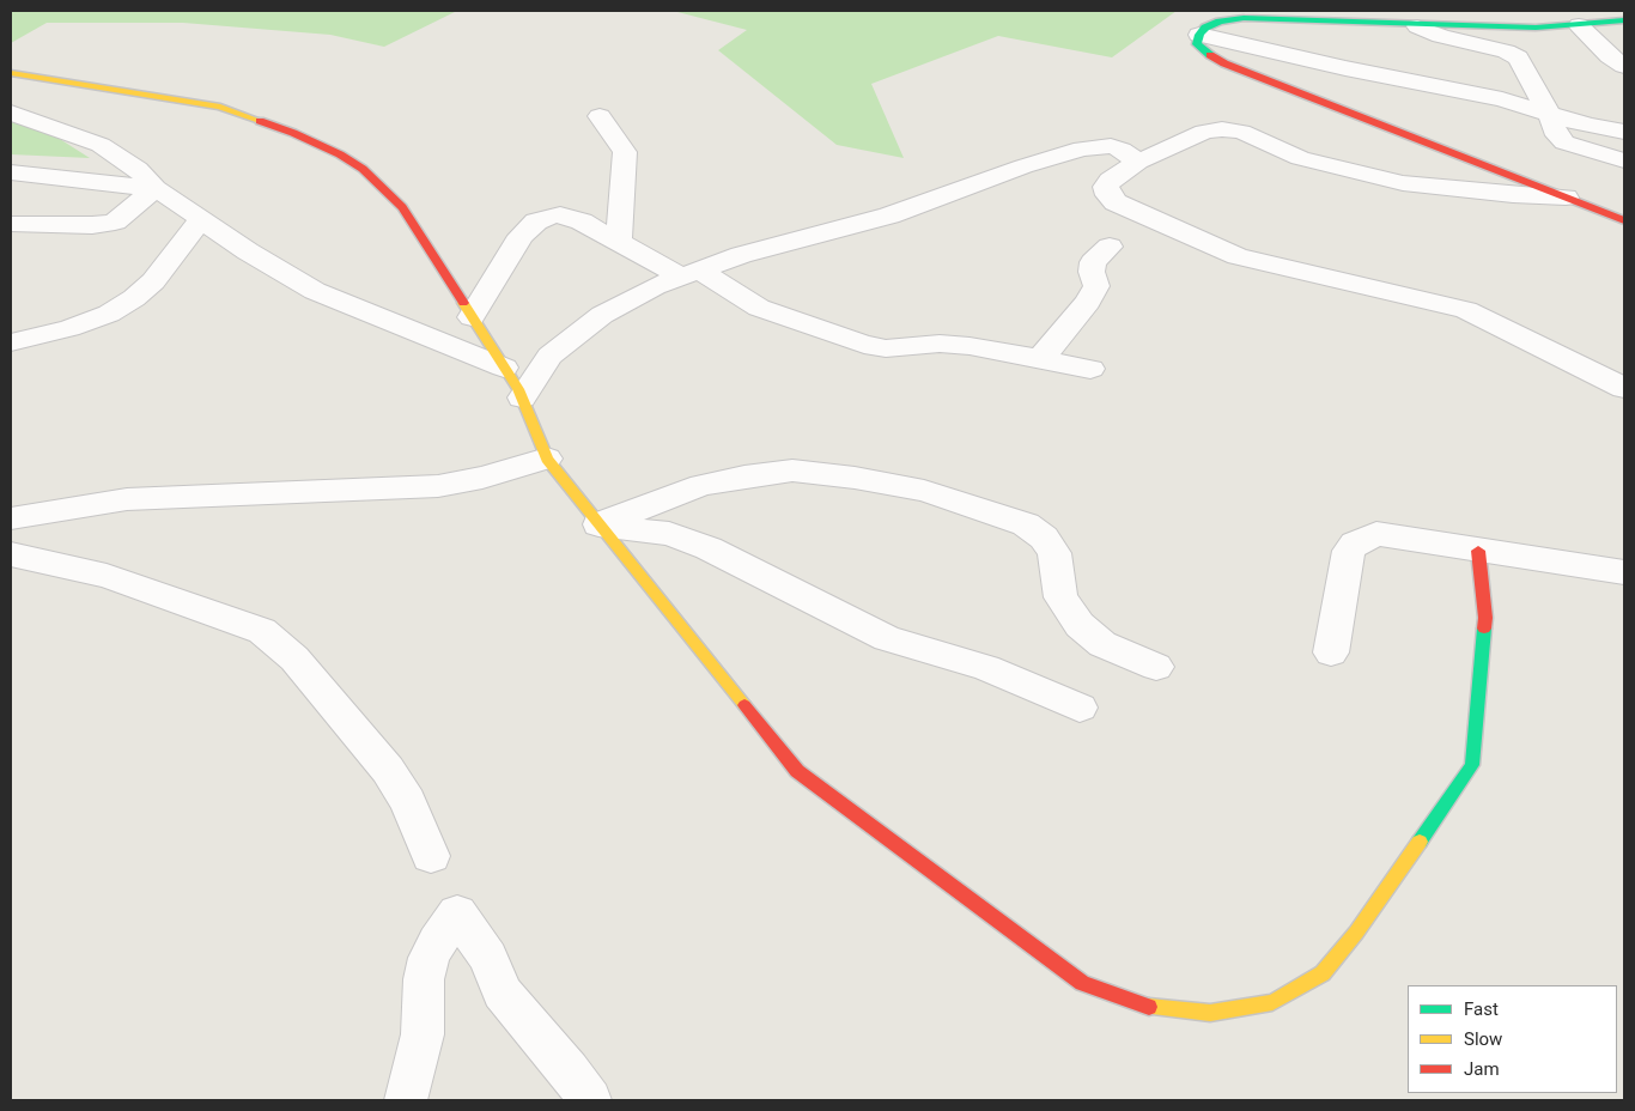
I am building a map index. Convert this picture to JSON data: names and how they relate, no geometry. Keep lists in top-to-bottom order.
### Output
{
  "legend": ["Fast", "Slow", "Jam"]
}
